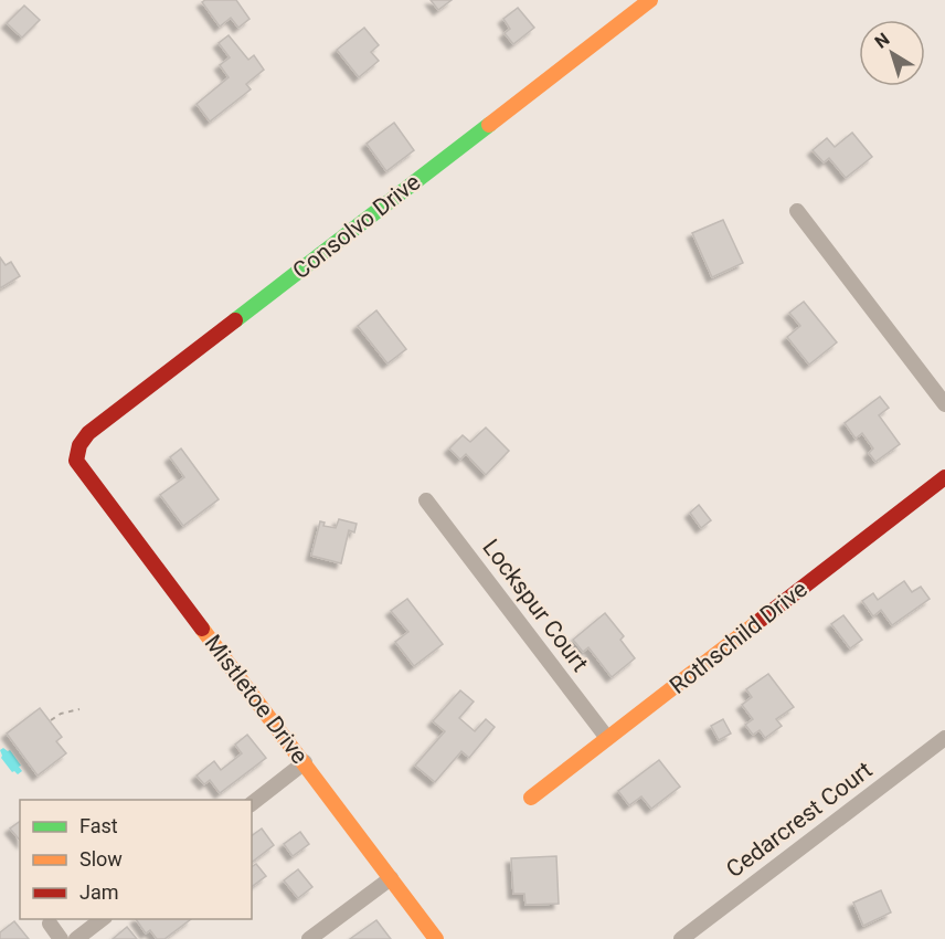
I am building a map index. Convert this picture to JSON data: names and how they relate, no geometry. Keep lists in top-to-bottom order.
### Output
{
  "streets": {
    "street": [
      "Consolvo Drive",
      "Lockspur Court",
      "Rothschild Drive",
      "Mistletoe Drive",
      "Cedarcrest Court"
    ]
  },
  "crossings": [
    ["Consolvo Drive", "Mistletoe Drive"],
    ["Lockspur Court", "Rothschild Drive"]
  ],
  "legend": ["Fast", "Slow", "Jam"],
  "north": "top left"
}
